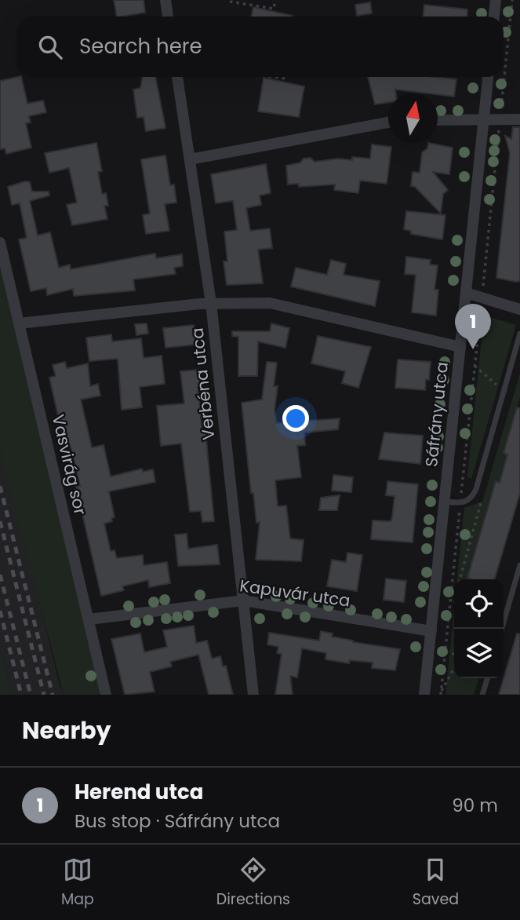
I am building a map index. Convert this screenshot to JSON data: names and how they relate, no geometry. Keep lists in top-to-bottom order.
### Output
{
  "streets": {
    "street": [
      "Verbéna utca",
      "Sáfrány utca",
      "Vasvirág sor",
      "Kapuvár utca"
    ]
  },
  "crossings": [
    ["Verbéna utca", "Kapuvár utca"],
    ["Sáfrány utca", "Kapuvár utca"],
    ["Vasvirág sor", "Kapuvár utca"]
  ],
  "north": "top",
  "page": {
    "search": "Search here",
    "pins": "1",
    "heading": "Nearby",
    "list": [
      {
        "mark": "1",
        "name": "Herend utca",
        "note": "Bus stop · Sáfrány utca",
        "value": "90 m"
      }
    ],
    "nav": ["Map", "Directions", "Saved"]
  }
}
